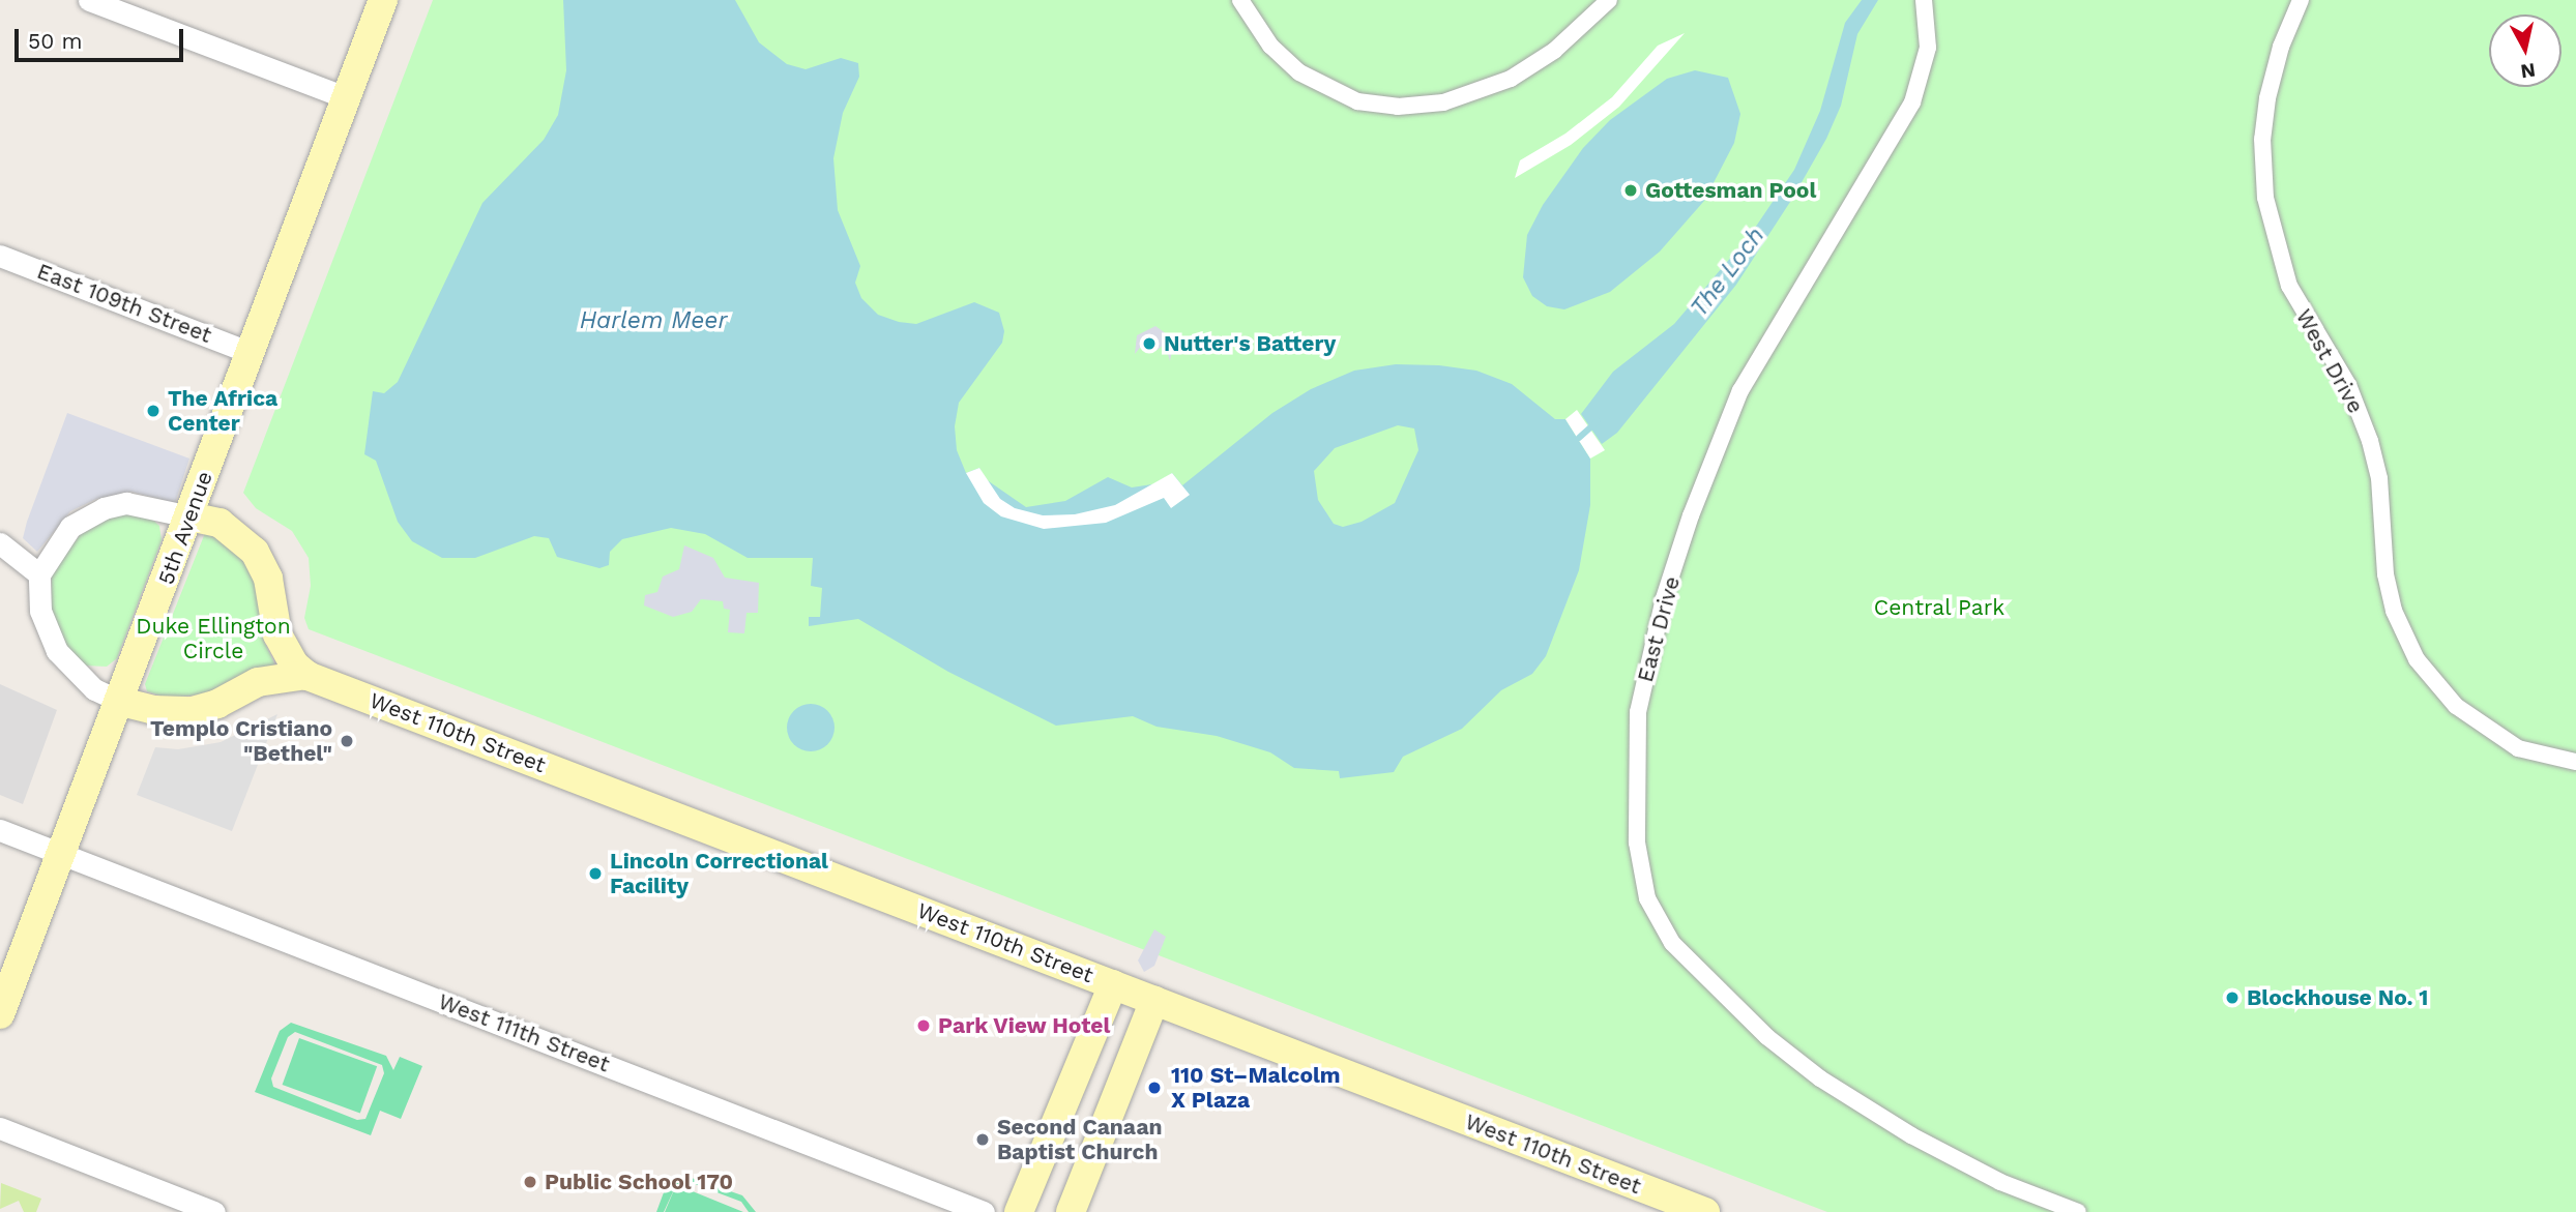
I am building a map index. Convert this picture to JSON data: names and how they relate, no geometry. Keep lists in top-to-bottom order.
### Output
{
  "streets": {
    "main road": ["5th Avenue", "West 110th Street"],
    "street": [
      "East 109th Street",
      "West Drive",
      "East Drive",
      "West 111th Street"
    ]
  },
  "crossings": [
    ["East 109th Street", "5th Avenue"],
    ["5th Avenue", "West 111th Street"]
  ],
  "water": ["The Loch", "Harlem Meer"],
  "parks": ["Central Park", "Duke Ellington Circle"],
  "places": [
    "Gottesman Pool",
    "Nutter's Battery",
    "The Africa Center",
    "Templo Cristiano \"Bethel\"",
    "Lincoln Correctional Facility",
    "Blockhouse No. 1",
    "Park View Hotel",
    "110 St–Malcolm X Plaza",
    "Second Canaan Baptist Church",
    "Public School 170"
  ],
  "scale_bar": "50 m",
  "north": "bottom"
}
